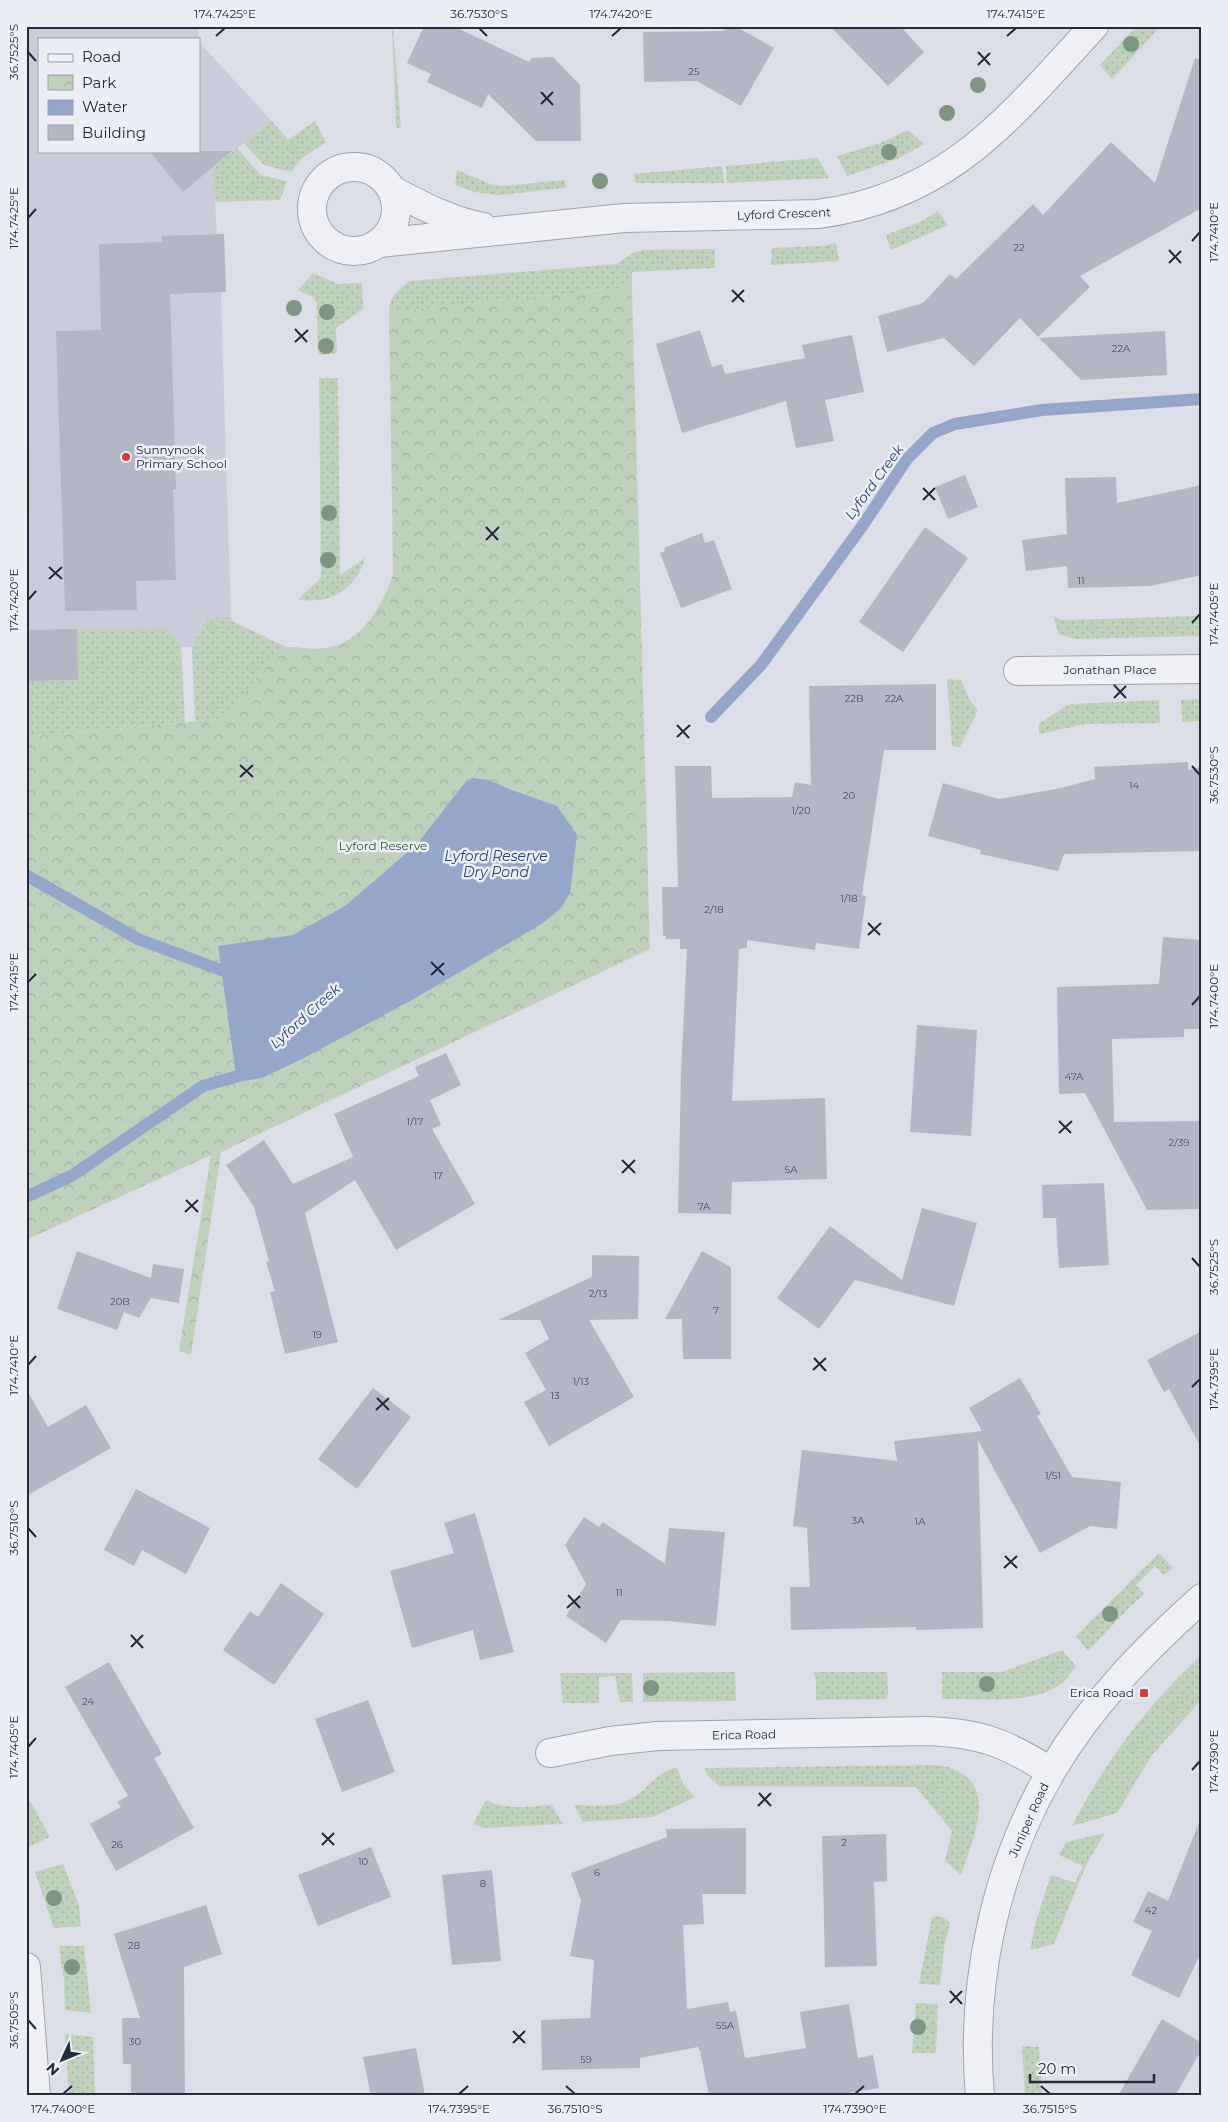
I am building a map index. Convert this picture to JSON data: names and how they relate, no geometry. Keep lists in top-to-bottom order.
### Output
{
  "streets": {
    "street": [
      "Lyford Crescent",
      "Jonathan Place",
      "Erica Road",
      "Juniper Road"
    ]
  },
  "crossings": [
    ["Erica Road", "Juniper Road"]
  ],
  "water": ["Lyford Creek", "Lyford Reserve Dry Pond"],
  "parks": ["Lyford Reserve"],
  "places": {
    "other": ["Sunnynook Primary School"],
    "transit": ["Erica Road"]
  },
  "house_numbers": [
    "25",
    "22",
    "22A",
    "11",
    "22B",
    "22A",
    "14",
    "20",
    "1/20",
    "1/18",
    "2/18",
    "47A",
    "1/17",
    "2/39",
    "5A",
    "17",
    "7A",
    "2/13",
    "20B",
    "7",
    "19",
    "1/13",
    "13",
    "1/51",
    "3A",
    "1A",
    "11",
    "24",
    "2",
    "26",
    "10",
    "6",
    "8",
    "42",
    "28",
    "55A",
    "30",
    "59"
  ],
  "legend": [
    "Road",
    "Park",
    "Water",
    "Building"
  ],
  "scale_bar": "20 m",
  "north": "bottom left",
  "coordinates": [
    "174.7425°E",
    "36.7530°S",
    "174.7420°E",
    "174.7415°E",
    "36.7525°S",
    "174.7410°E",
    "174.7405°E",
    "174.7400°E",
    "174.7395°E",
    "36.7510°S",
    "174.7390°E",
    "36.7505°S",
    "36.7515°S"
  ]
}
